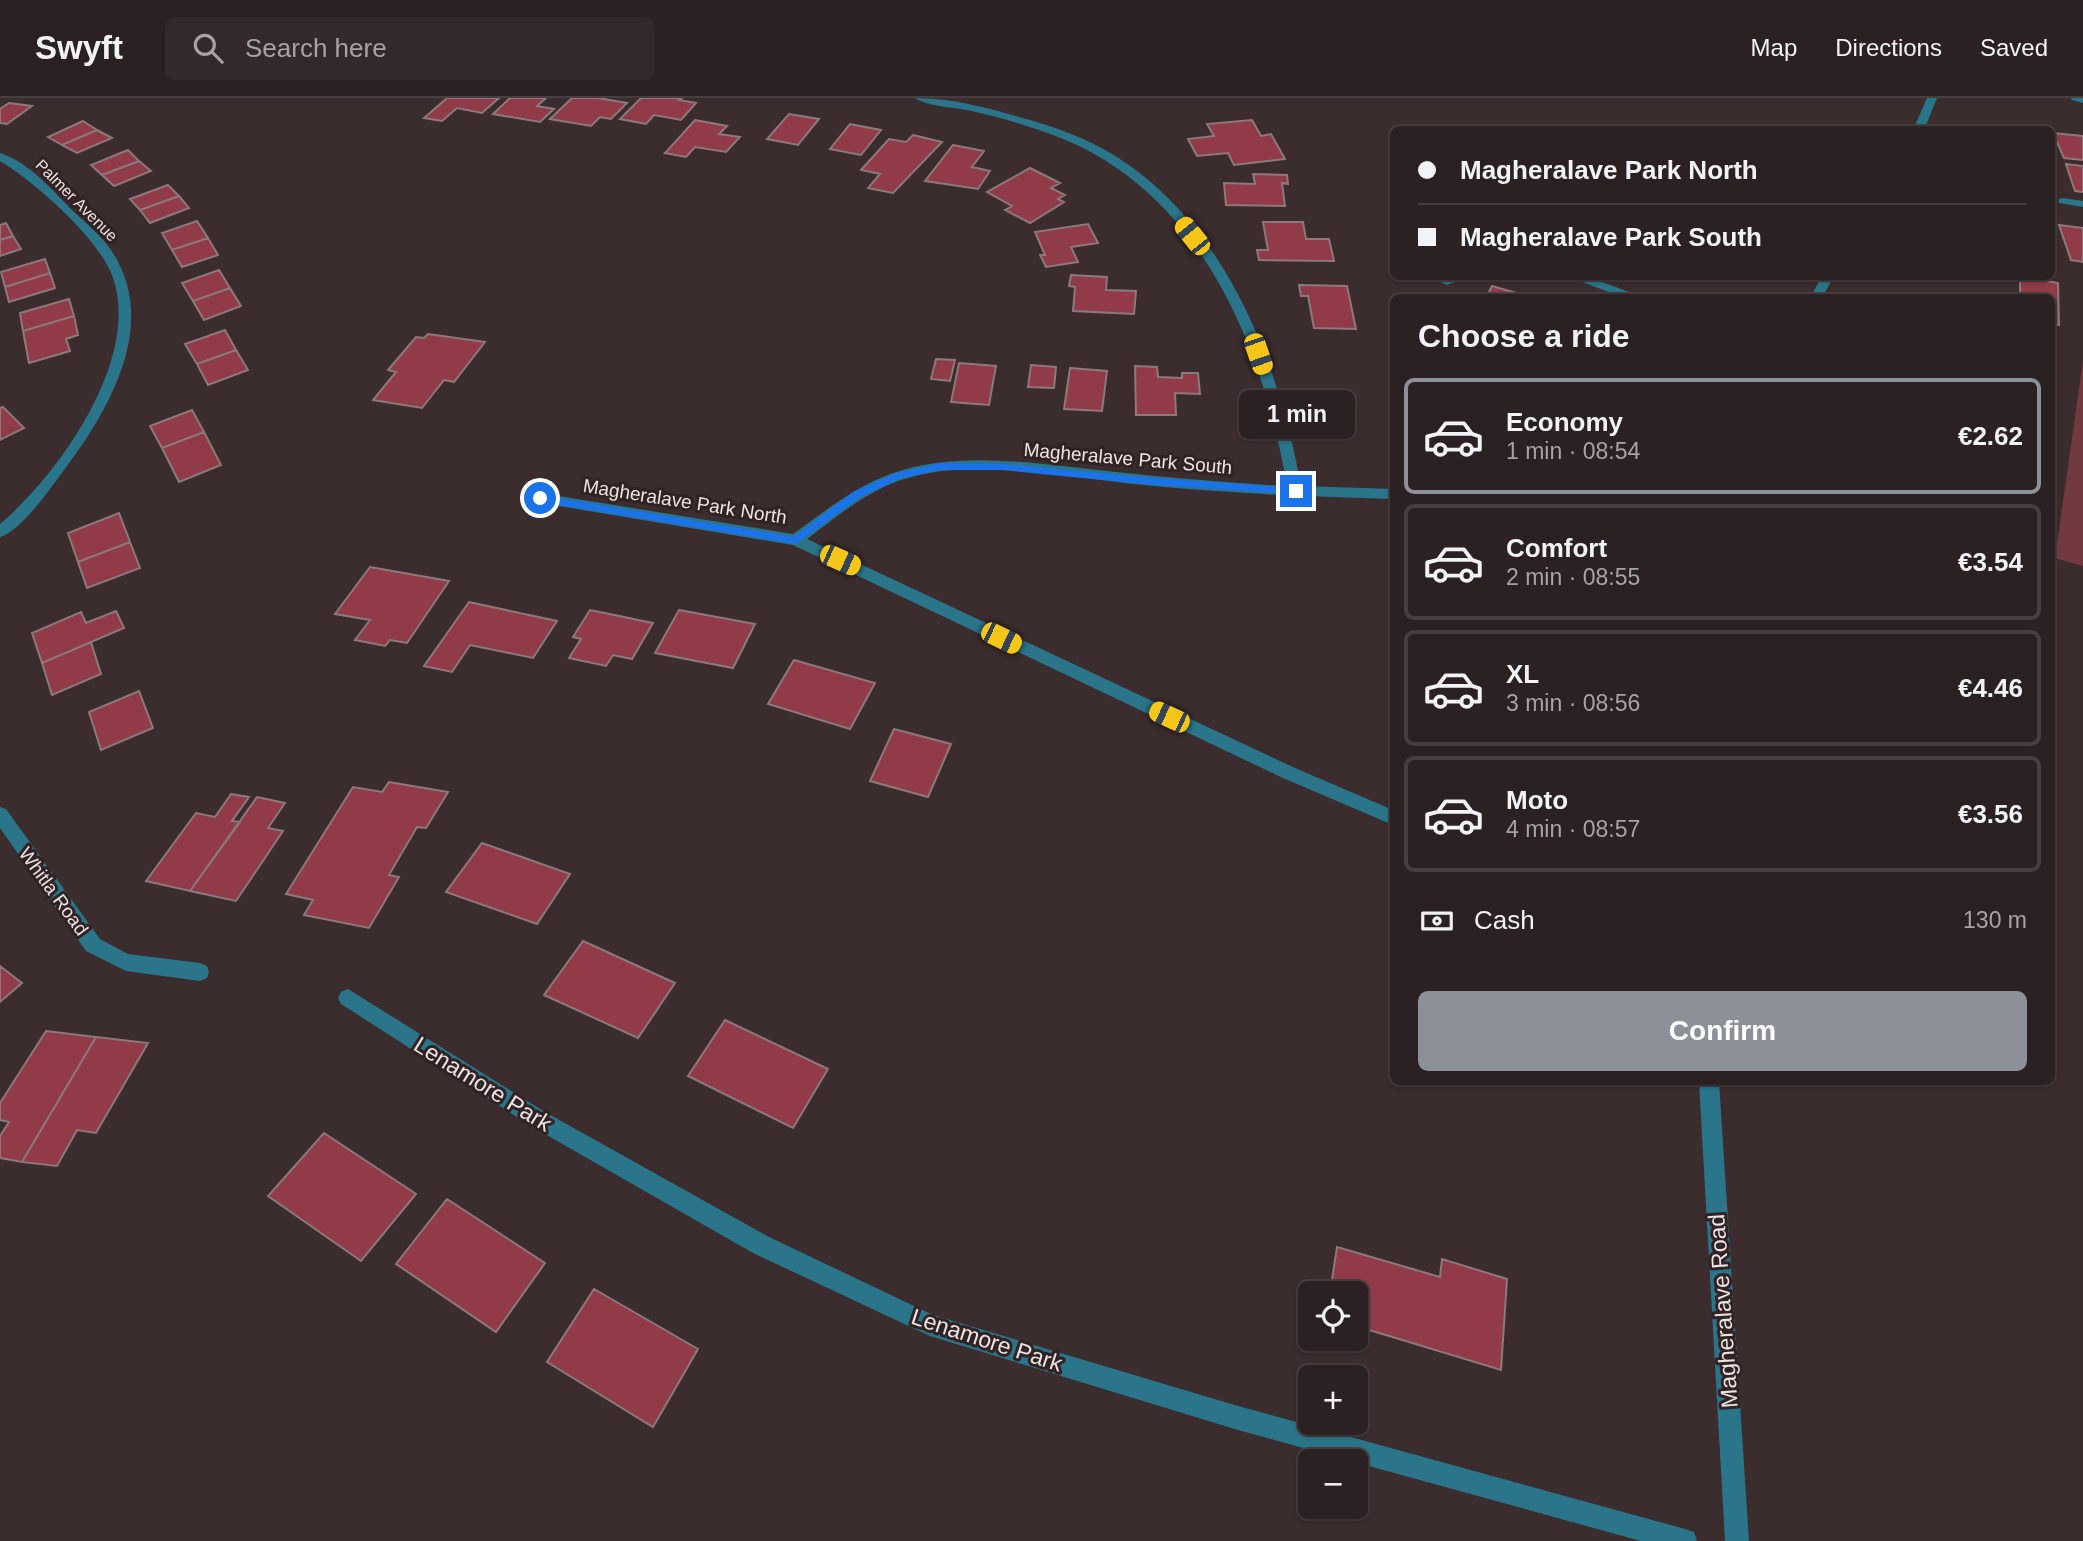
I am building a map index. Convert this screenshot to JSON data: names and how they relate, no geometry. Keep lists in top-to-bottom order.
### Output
{
  "streets": {
    "street": [
      "Palmer Avenue",
      "Magheralave Park South",
      "Magheralave Park North",
      "Whitla Road",
      "Lenamore Park",
      "Magheralave Road"
    ]
  },
  "crossings": [
    ["Magheralave Park South", "Magheralave Park North"]
  ],
  "page": {
    "header": "Swyft",
    "search": "Search here",
    "nav": ["Map", "Directions", "Saved"],
    "banner": ["Magheralave Park North", "Magheralave Park South"],
    "heading": "Choose a ride",
    "list": [
      {
        "name": "Economy",
        "note": "1 min · 08:54",
        "value": "€2.62"
      },
      {
        "name": "Comfort",
        "note": "2 min · 08:55",
        "value": "€3.54"
      },
      {
        "name": "XL",
        "note": "3 min · 08:56",
        "value": "€4.46"
      },
      {
        "name": "Moto",
        "note": "4 min · 08:57",
        "value": "€3.56"
      }
    ],
    "bubble": "1 min",
    "pay": ["Cash", "130 m"],
    "buttons": "Confirm",
    "map_buttons": ["+", "−"]
  }
}
